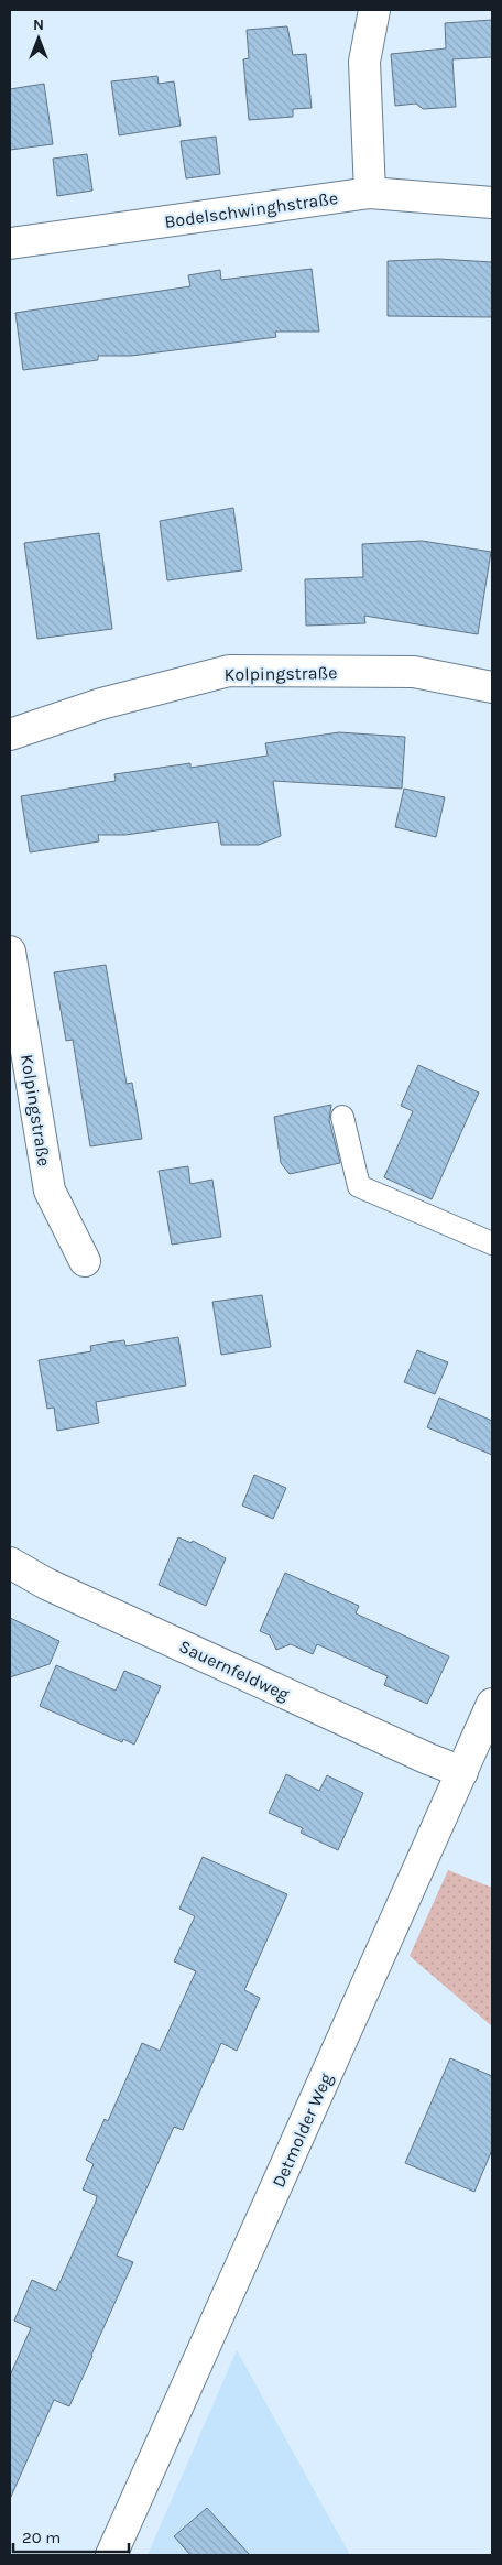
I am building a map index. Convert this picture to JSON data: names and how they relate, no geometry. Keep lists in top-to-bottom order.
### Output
{
  "streets": {
    "street": [
      "Bodelschwinghstraße",
      "Kolpingstraße",
      "Sauernfeldweg",
      "Detmolder Weg"
    ]
  },
  "crossings": [
    ["Sauernfeldweg", "Detmolder Weg"]
  ],
  "scale_bar": "20 m",
  "north": "top"
}
